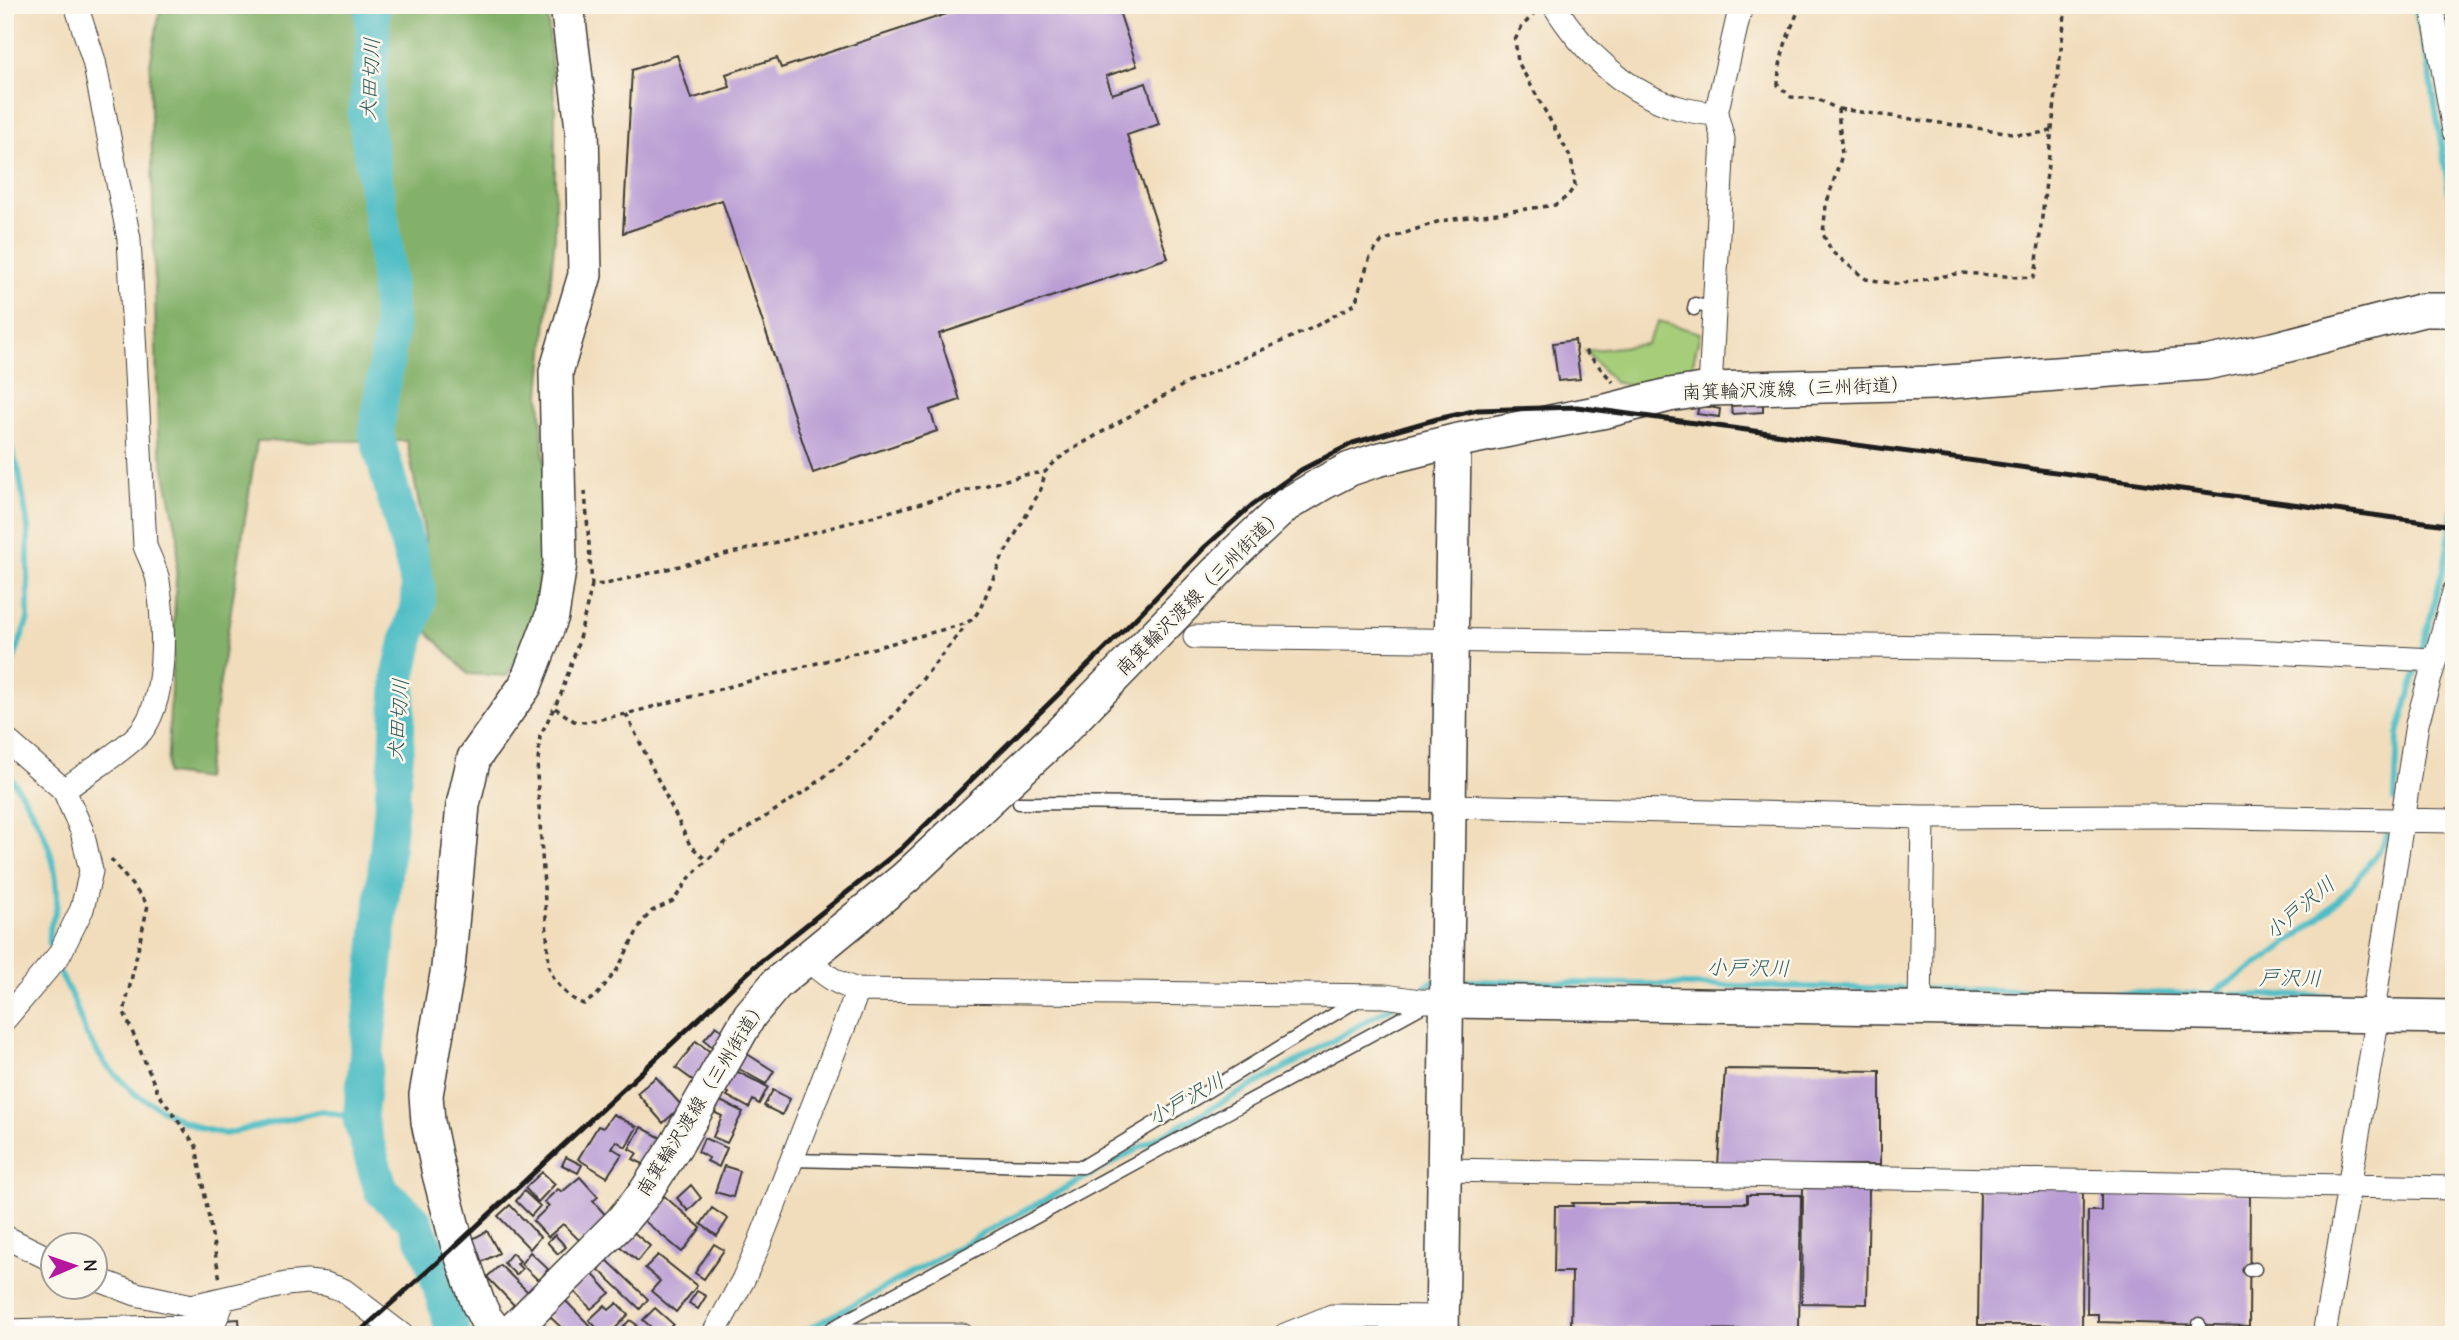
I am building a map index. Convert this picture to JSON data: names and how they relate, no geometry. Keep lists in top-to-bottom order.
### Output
{
  "streets": {
    "street": ["南箕輪沢渡線（三州街道）"]
  },
  "water": ["犬田切川", "小戸沢川", "戸沢川"],
  "north": "right"
}
